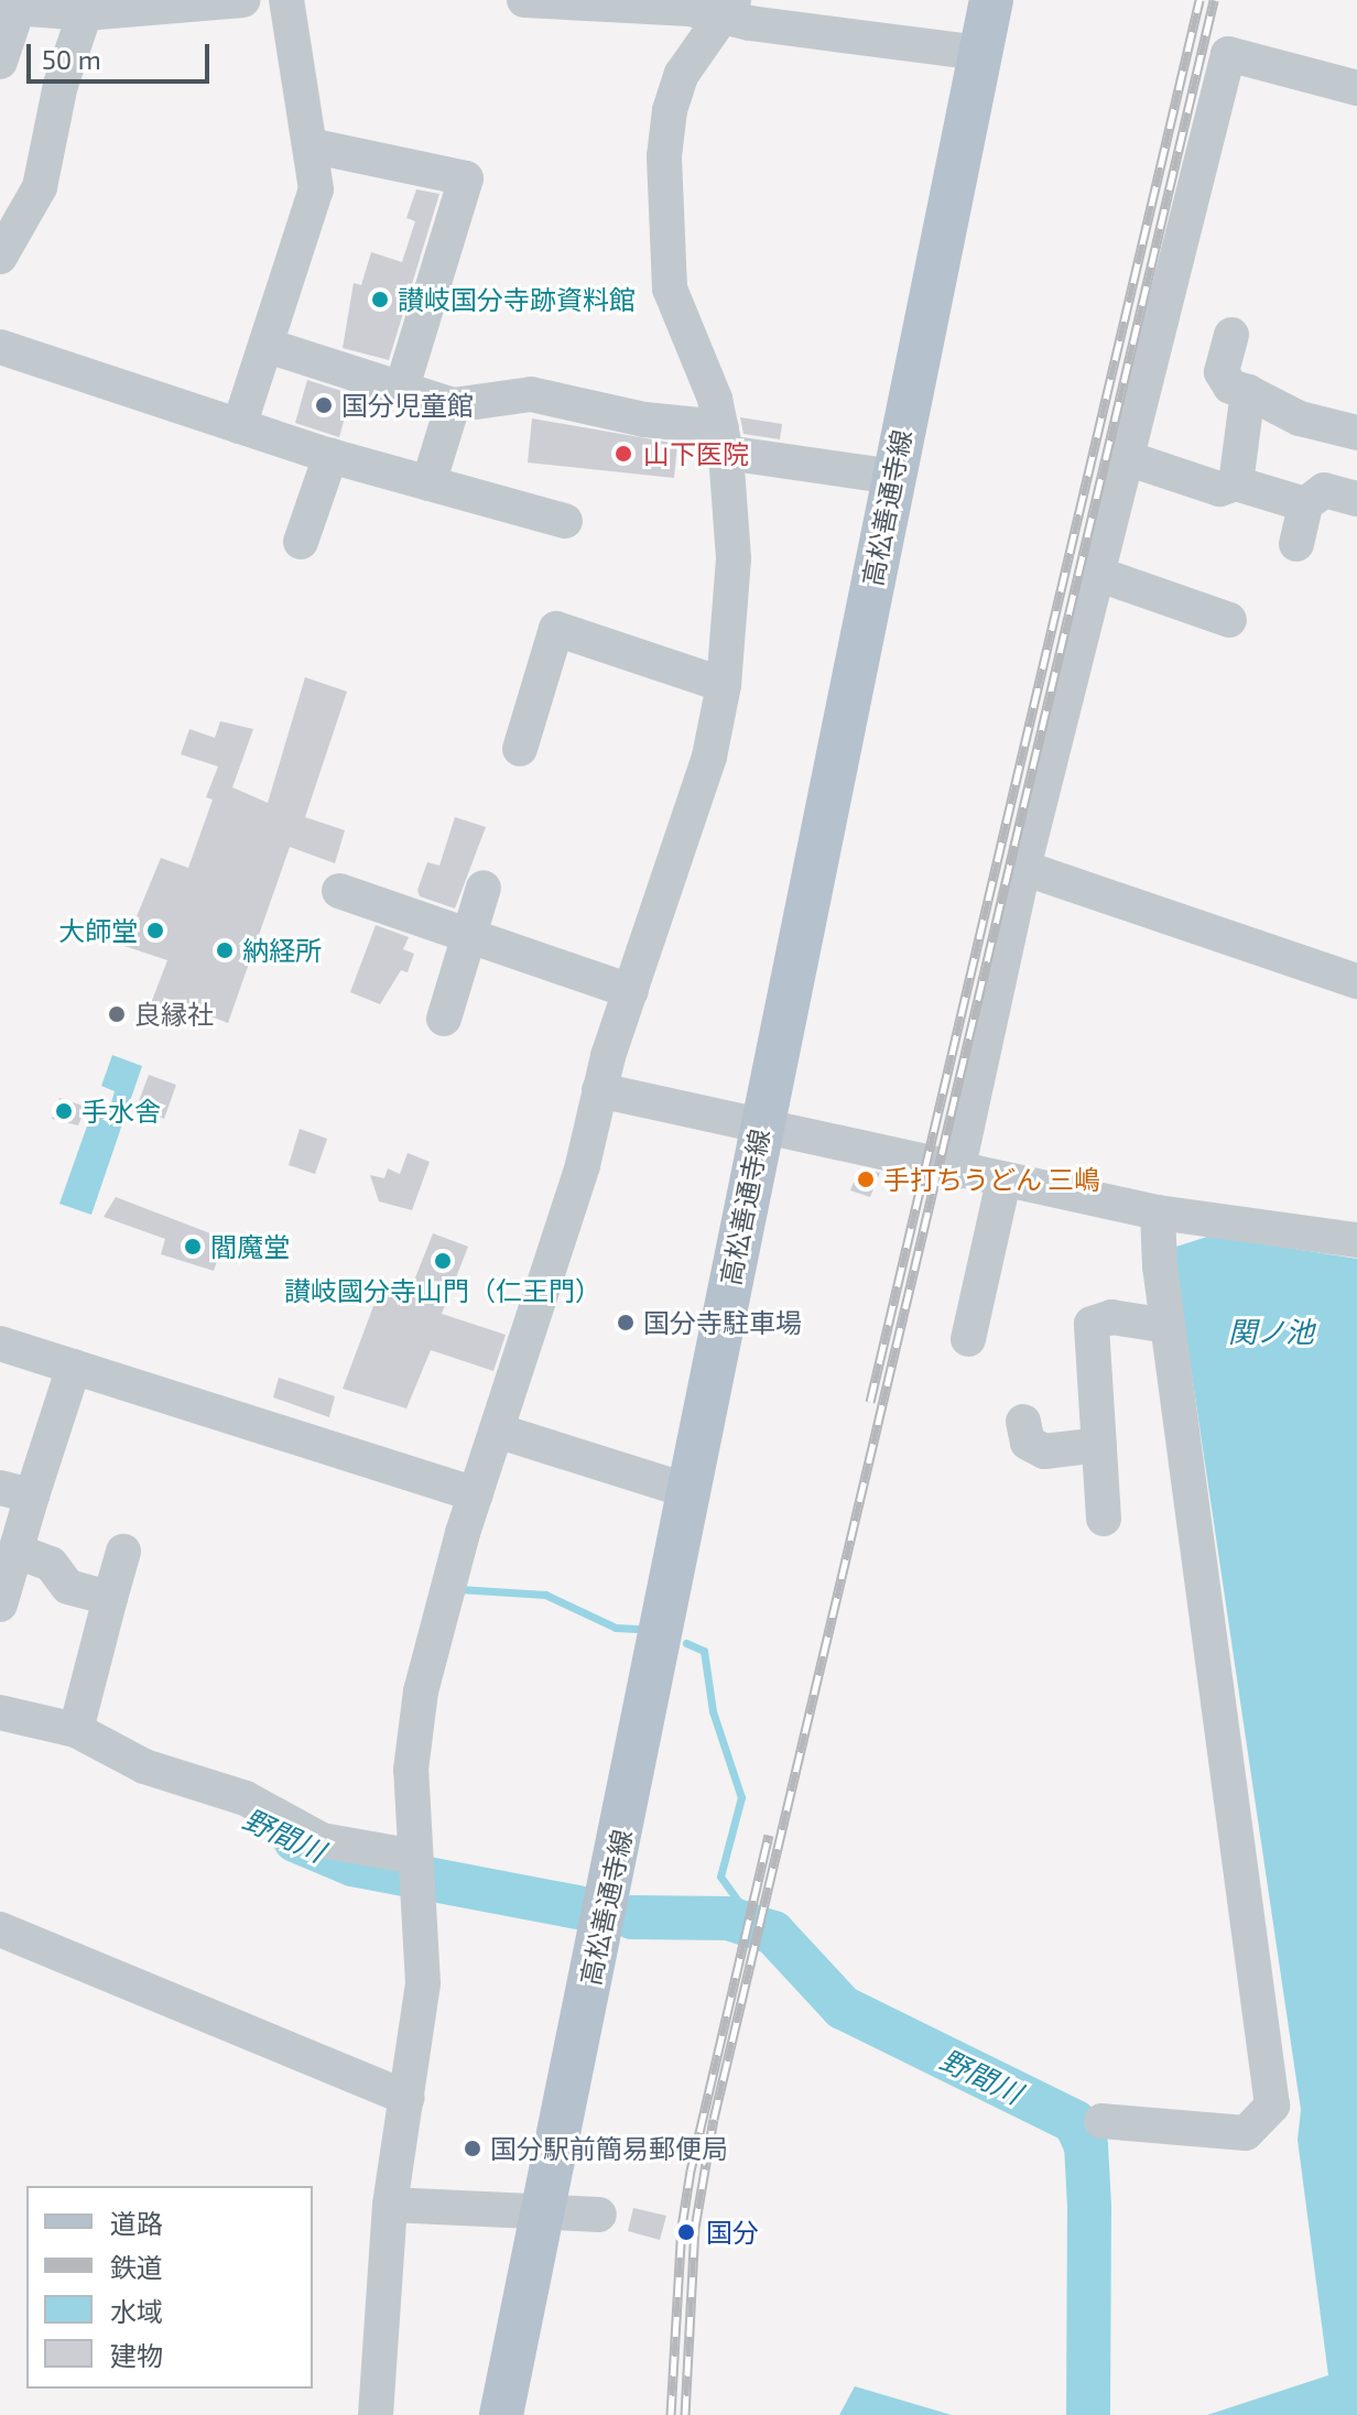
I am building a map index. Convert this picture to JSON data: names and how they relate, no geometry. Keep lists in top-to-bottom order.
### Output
{
  "streets": {
    "main road": ["高松善通寺線"]
  },
  "water": ["関ノ池", "野間川"],
  "places": [
    "讃岐国分寺跡資料館",
    "国分児童館",
    "山下医院",
    "大師堂",
    "納経所",
    "良縁社",
    "手水舎",
    "手打ちうどん 三嶋",
    "閻魔堂",
    "讃岐國分寺山門（仁王門）",
    "国分寺駐車場",
    "国分駅前簡易郵便局",
    "国分"
  ],
  "legend": [
    "道路",
    "鉄道",
    "水域",
    "建物"
  ],
  "scale_bar": "50 m"
}
